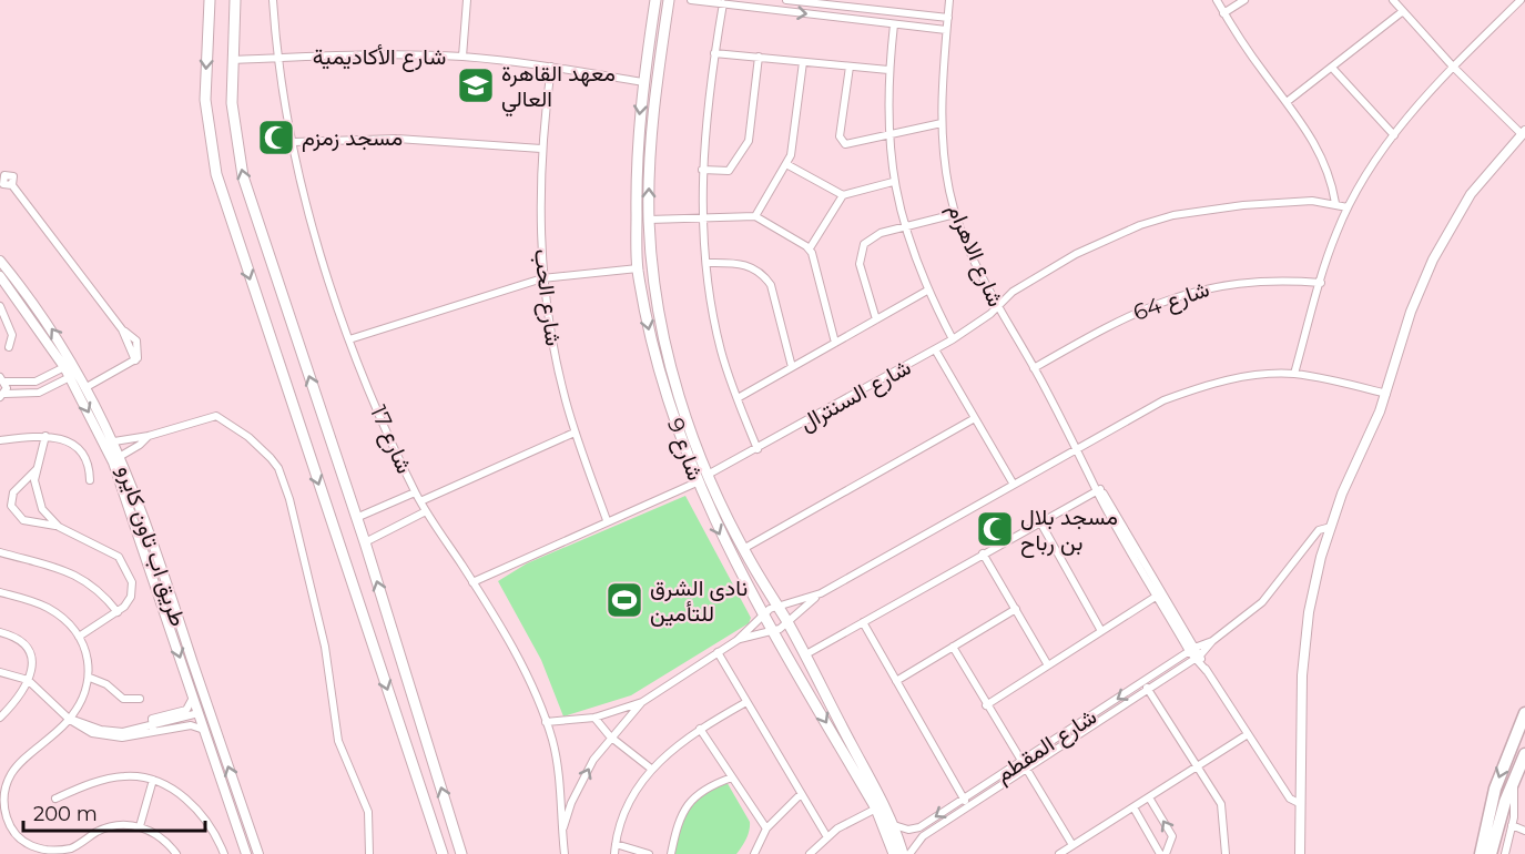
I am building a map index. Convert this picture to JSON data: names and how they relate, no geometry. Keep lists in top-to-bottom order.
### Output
{
  "streets": {
    "main road": ["شارع 9"],
    "street": [
      "شارع الأكاديمية",
      "شارع الاهرام",
      "شارع الحب",
      "شارع 64",
      "شارع السنترال",
      "شارع 17",
      "طريق اب تاون كايرو",
      "شارع المقطم"
    ]
  },
  "crossings": [
    ["شارع الأكاديمية", "شارع الحب"],
    ["شارع الأكاديمية", "شارع 17"],
    ["شارع الأكاديمية", "شارع 9"],
    ["شارع الاهرام", "شارع 64"],
    ["شارع الاهرام", "شارع السنترال"],
    ["شارع الاهرام", "شارع المقطم"],
    ["شارع السنترال", "شارع 9"],
    ["شارع 9", "شارع المقطم"]
  ],
  "places": {
    "school or university": ["معهد القاهرة العالي"],
    "mosque": ["مسجد زمزم", "مسجد بلال بن رباح"],
    "sports": ["نادى الشرق للتأمين"]
  },
  "scale_bar": "200 m"
}
